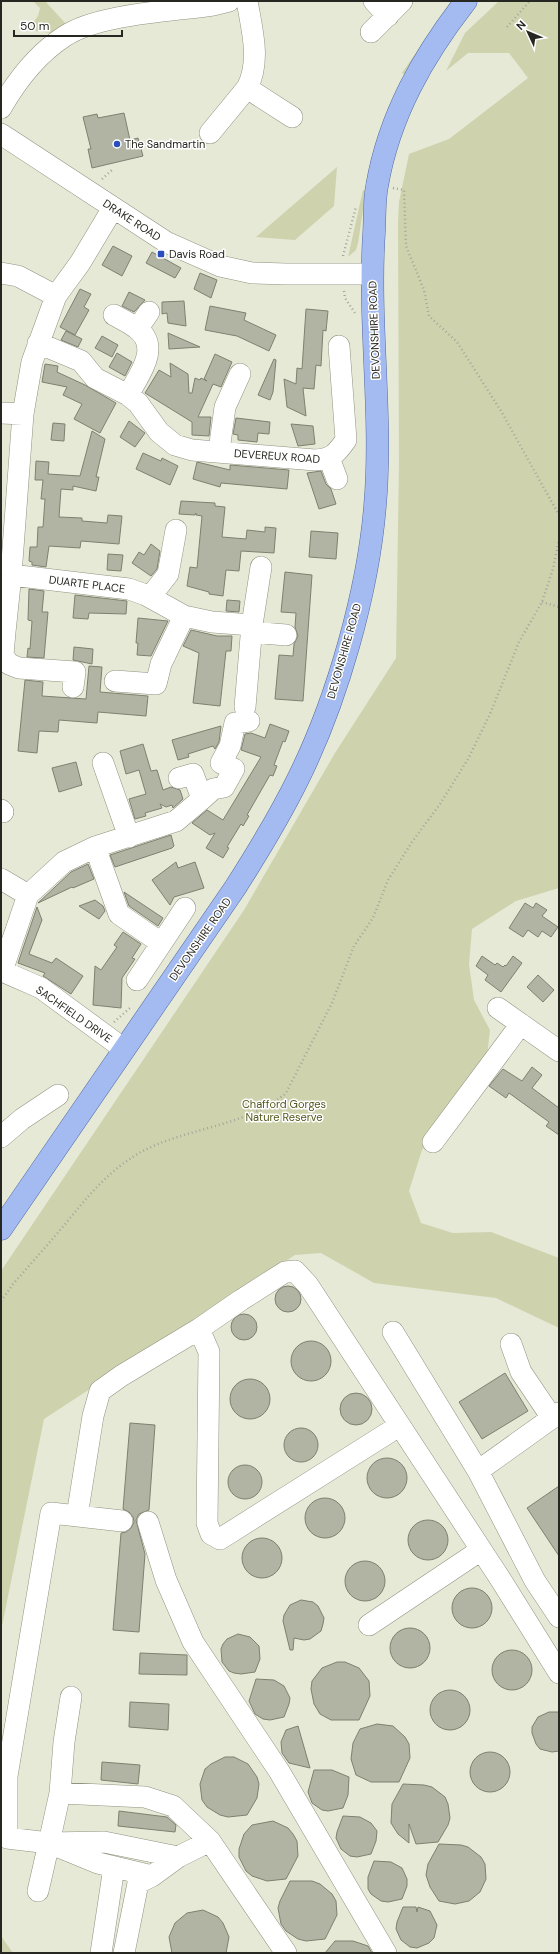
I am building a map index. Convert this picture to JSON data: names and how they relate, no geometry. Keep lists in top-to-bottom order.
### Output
{
  "streets": {
    "main road": ["DEVONSHIRE ROAD"],
    "street": [
      "DRAKE ROAD",
      "DEVEREUX ROAD",
      "DUARTE PLACE",
      "SACHFIELD DRIVE"
    ]
  },
  "crossings": [
    ["DRAKE ROAD", "DEVONSHIRE ROAD"],
    ["DEVONSHIRE ROAD", "SACHFIELD DRIVE"],
    ["DUARTE PLACE", "SACHFIELD DRIVE"]
  ],
  "parks": ["Chafford Gorges Nature Reserve"],
  "places": {
    "other": ["The Sandmartin"],
    "transit": ["Davis Road"]
  },
  "scale_bar": "50 m",
  "north": "top left"
}
